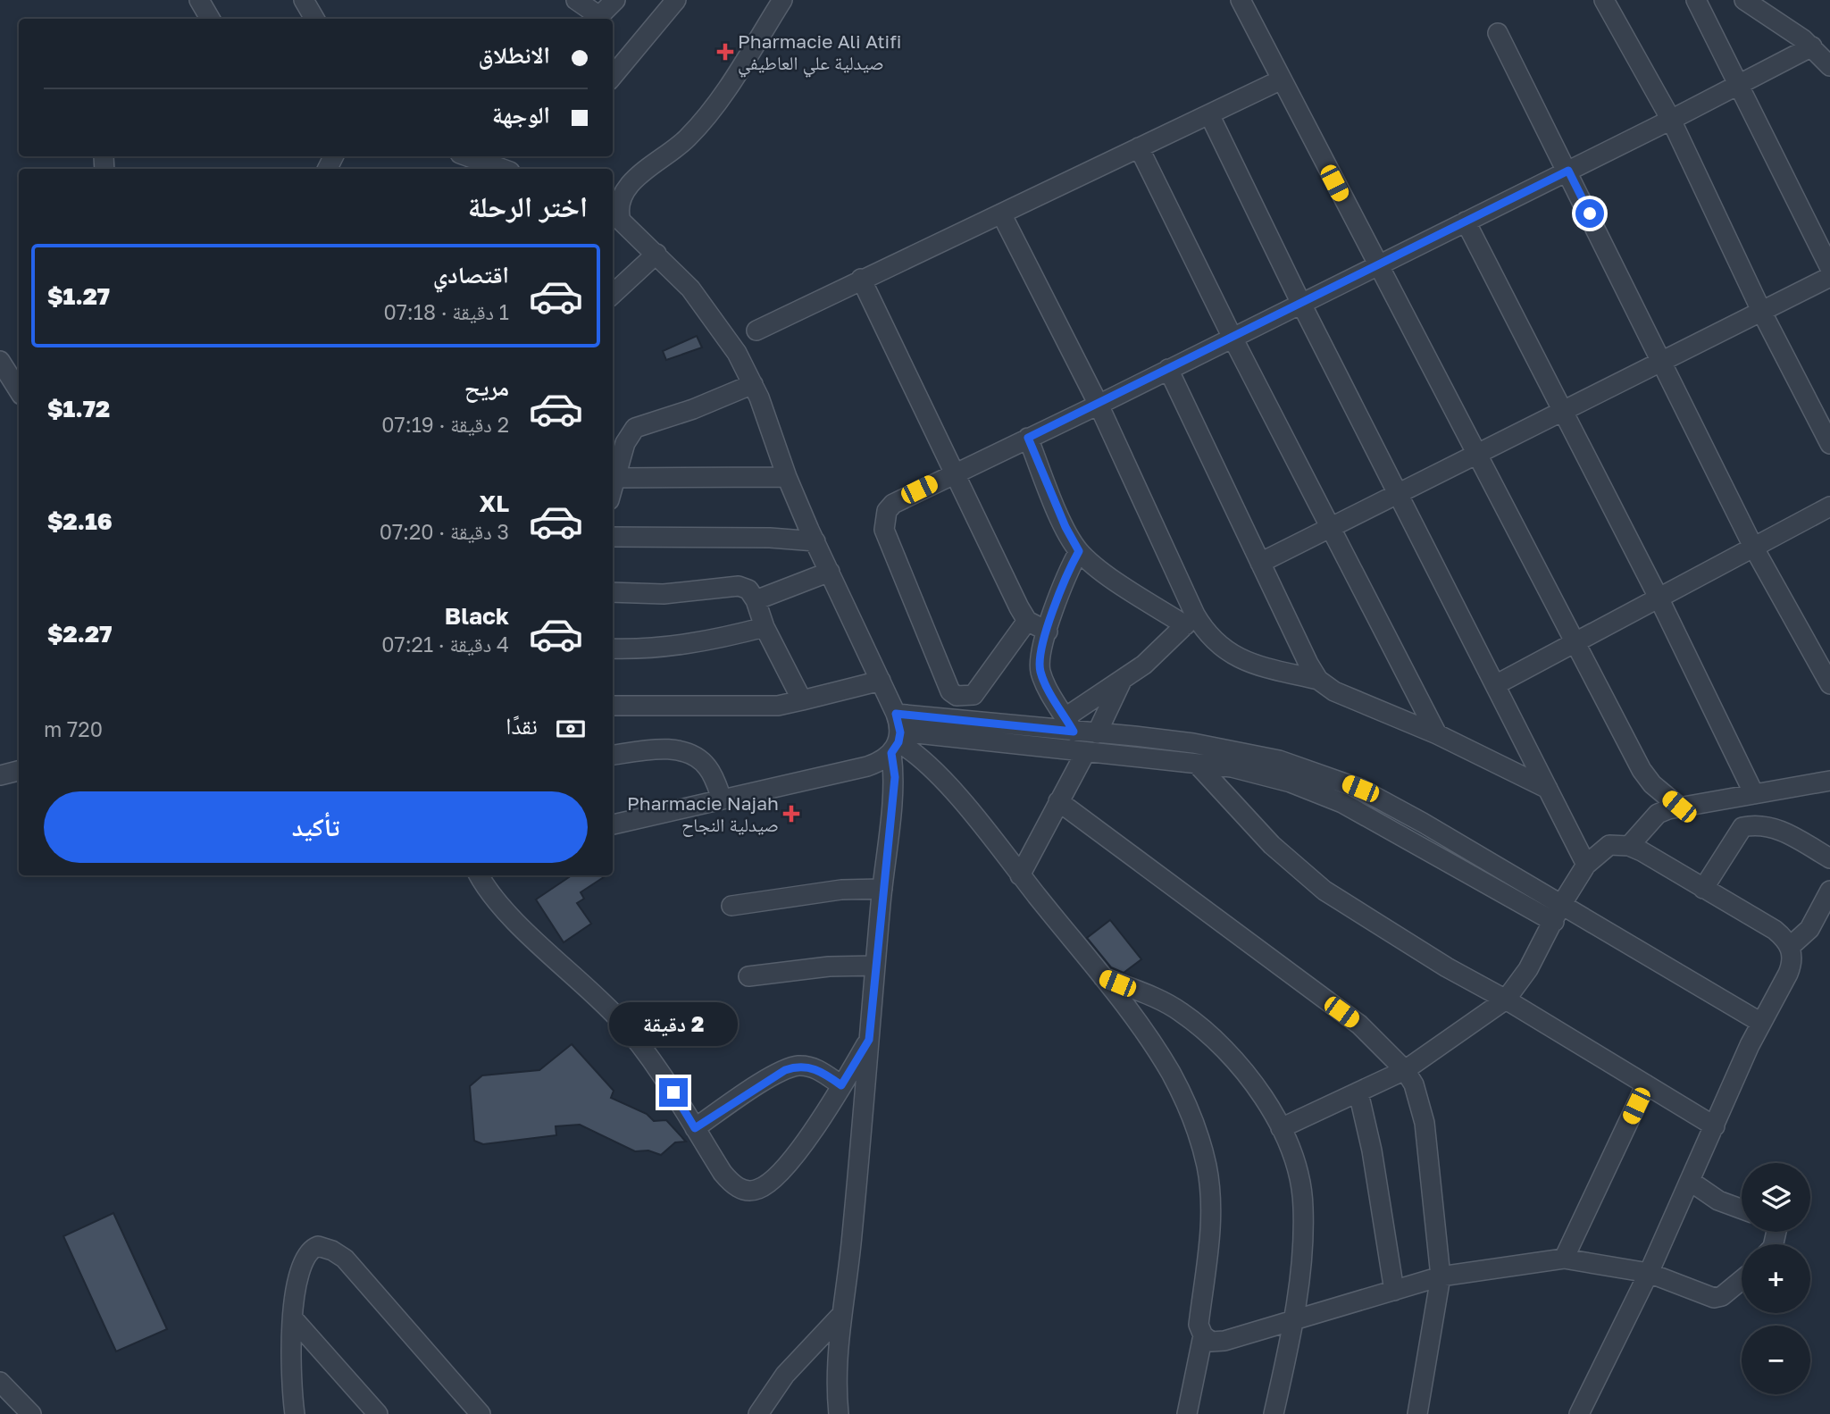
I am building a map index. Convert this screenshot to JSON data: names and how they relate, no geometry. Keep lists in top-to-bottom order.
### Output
{
  "places": {
    "health": ["Pharmacie Ali Atifi صيدلية علي العاطيفي", "Pharmacie Najah صيدلية النجاح"]
  },
  "page": {
    "banner": ["الانطلاق", "الوجهة"],
    "heading": "اختر الرحلة",
    "list": [
      {
        "name": "اقتصادي",
        "note": "1 دقيقة · 07:18",
        "value": "$1.27"
      },
      {
        "name": "مريح",
        "note": "2 دقيقة · 07:19",
        "value": "$1.72"
      },
      {
        "name": "XL",
        "note": "3 دقيقة · 07:20",
        "value": "$2.16"
      },
      {
        "name": "Black",
        "note": "4 دقيقة · 07:21",
        "value": "$2.27"
      }
    ],
    "pay": ["نقدًا", "720 m"],
    "buttons": "تأكيد",
    "bubble": "2 دقيقة",
    "map_buttons": ["+", "−"]
  }
}
